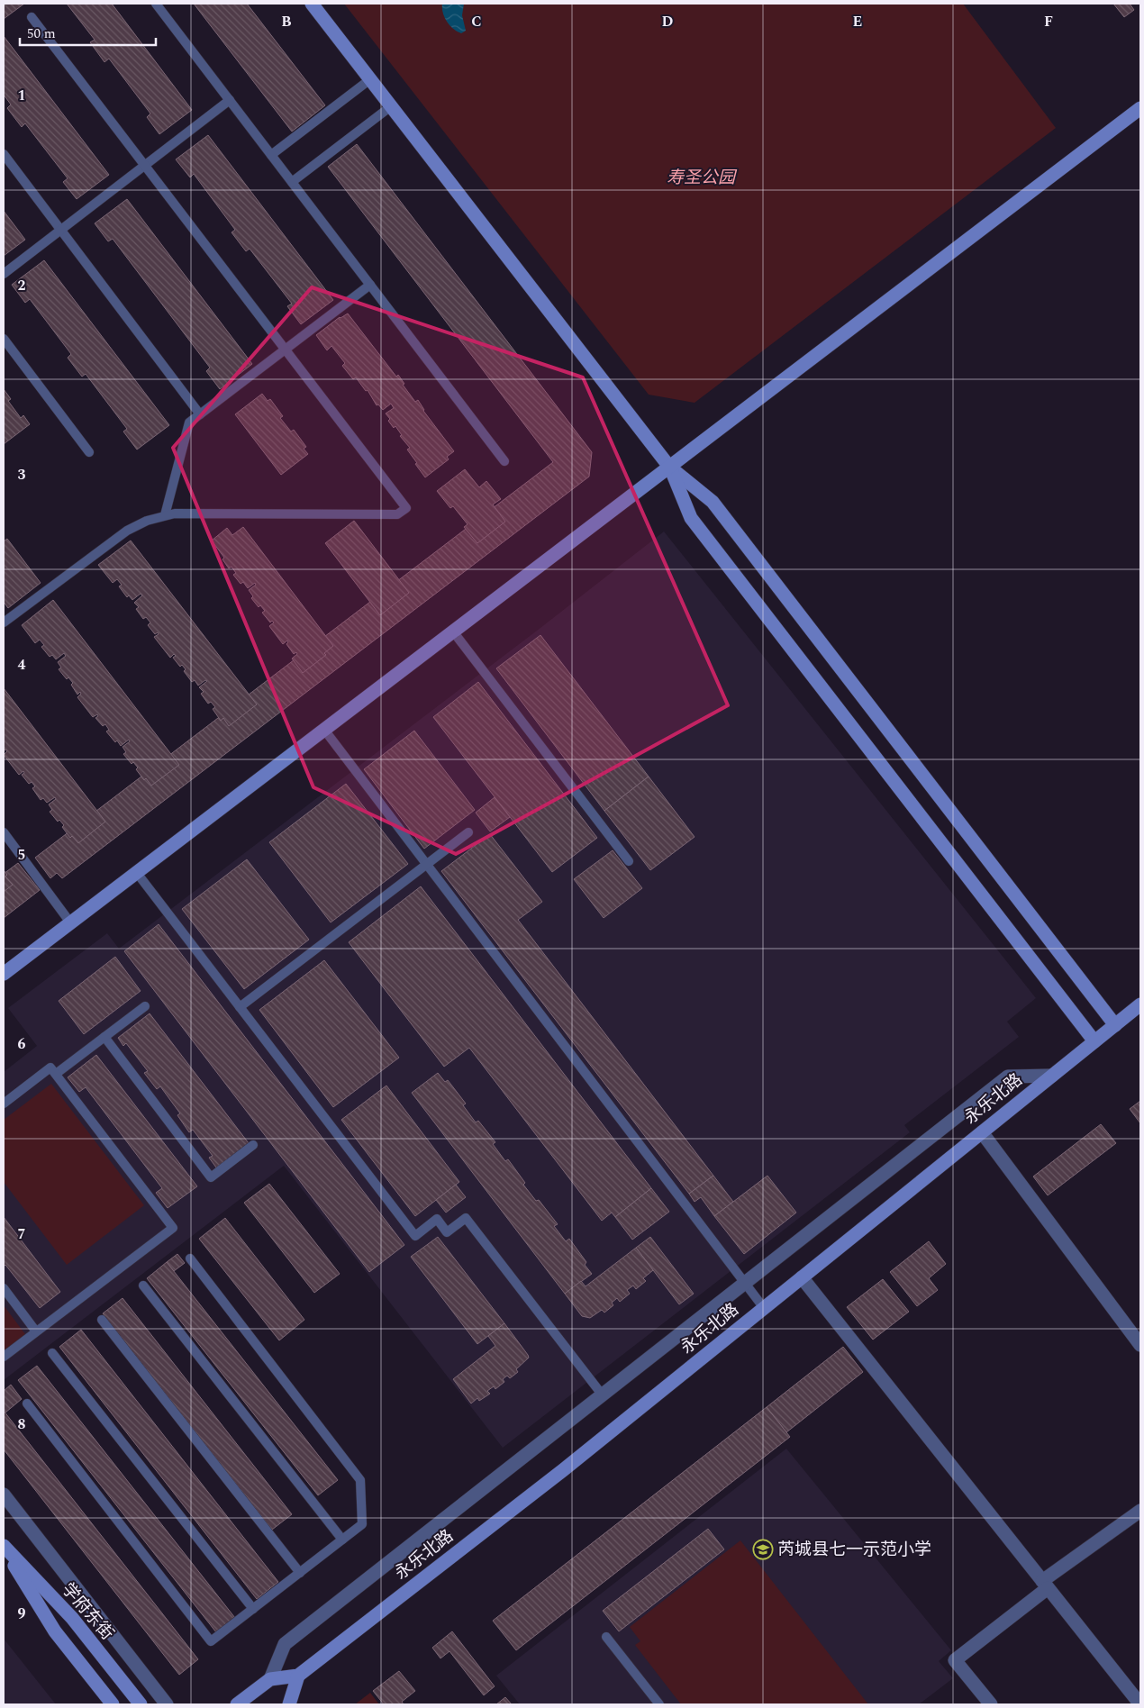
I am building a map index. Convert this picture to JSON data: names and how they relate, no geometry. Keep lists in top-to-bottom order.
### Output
{
  "streets": {
    "street": ["永乐北路", "学府东街"]
  },
  "parks": ["寿圣公园"],
  "places": {
    "school or university": ["芮城县七一示范小学"]
  },
  "scale_bar": "50 m",
  "grid": {
    "columns": [
      "B",
      "C",
      "D",
      "E",
      "F"
    ],
    "rows": [
      "1",
      "2",
      "3",
      "4",
      "5",
      "6",
      "7",
      "8",
      "9"
    ]
  }
}
